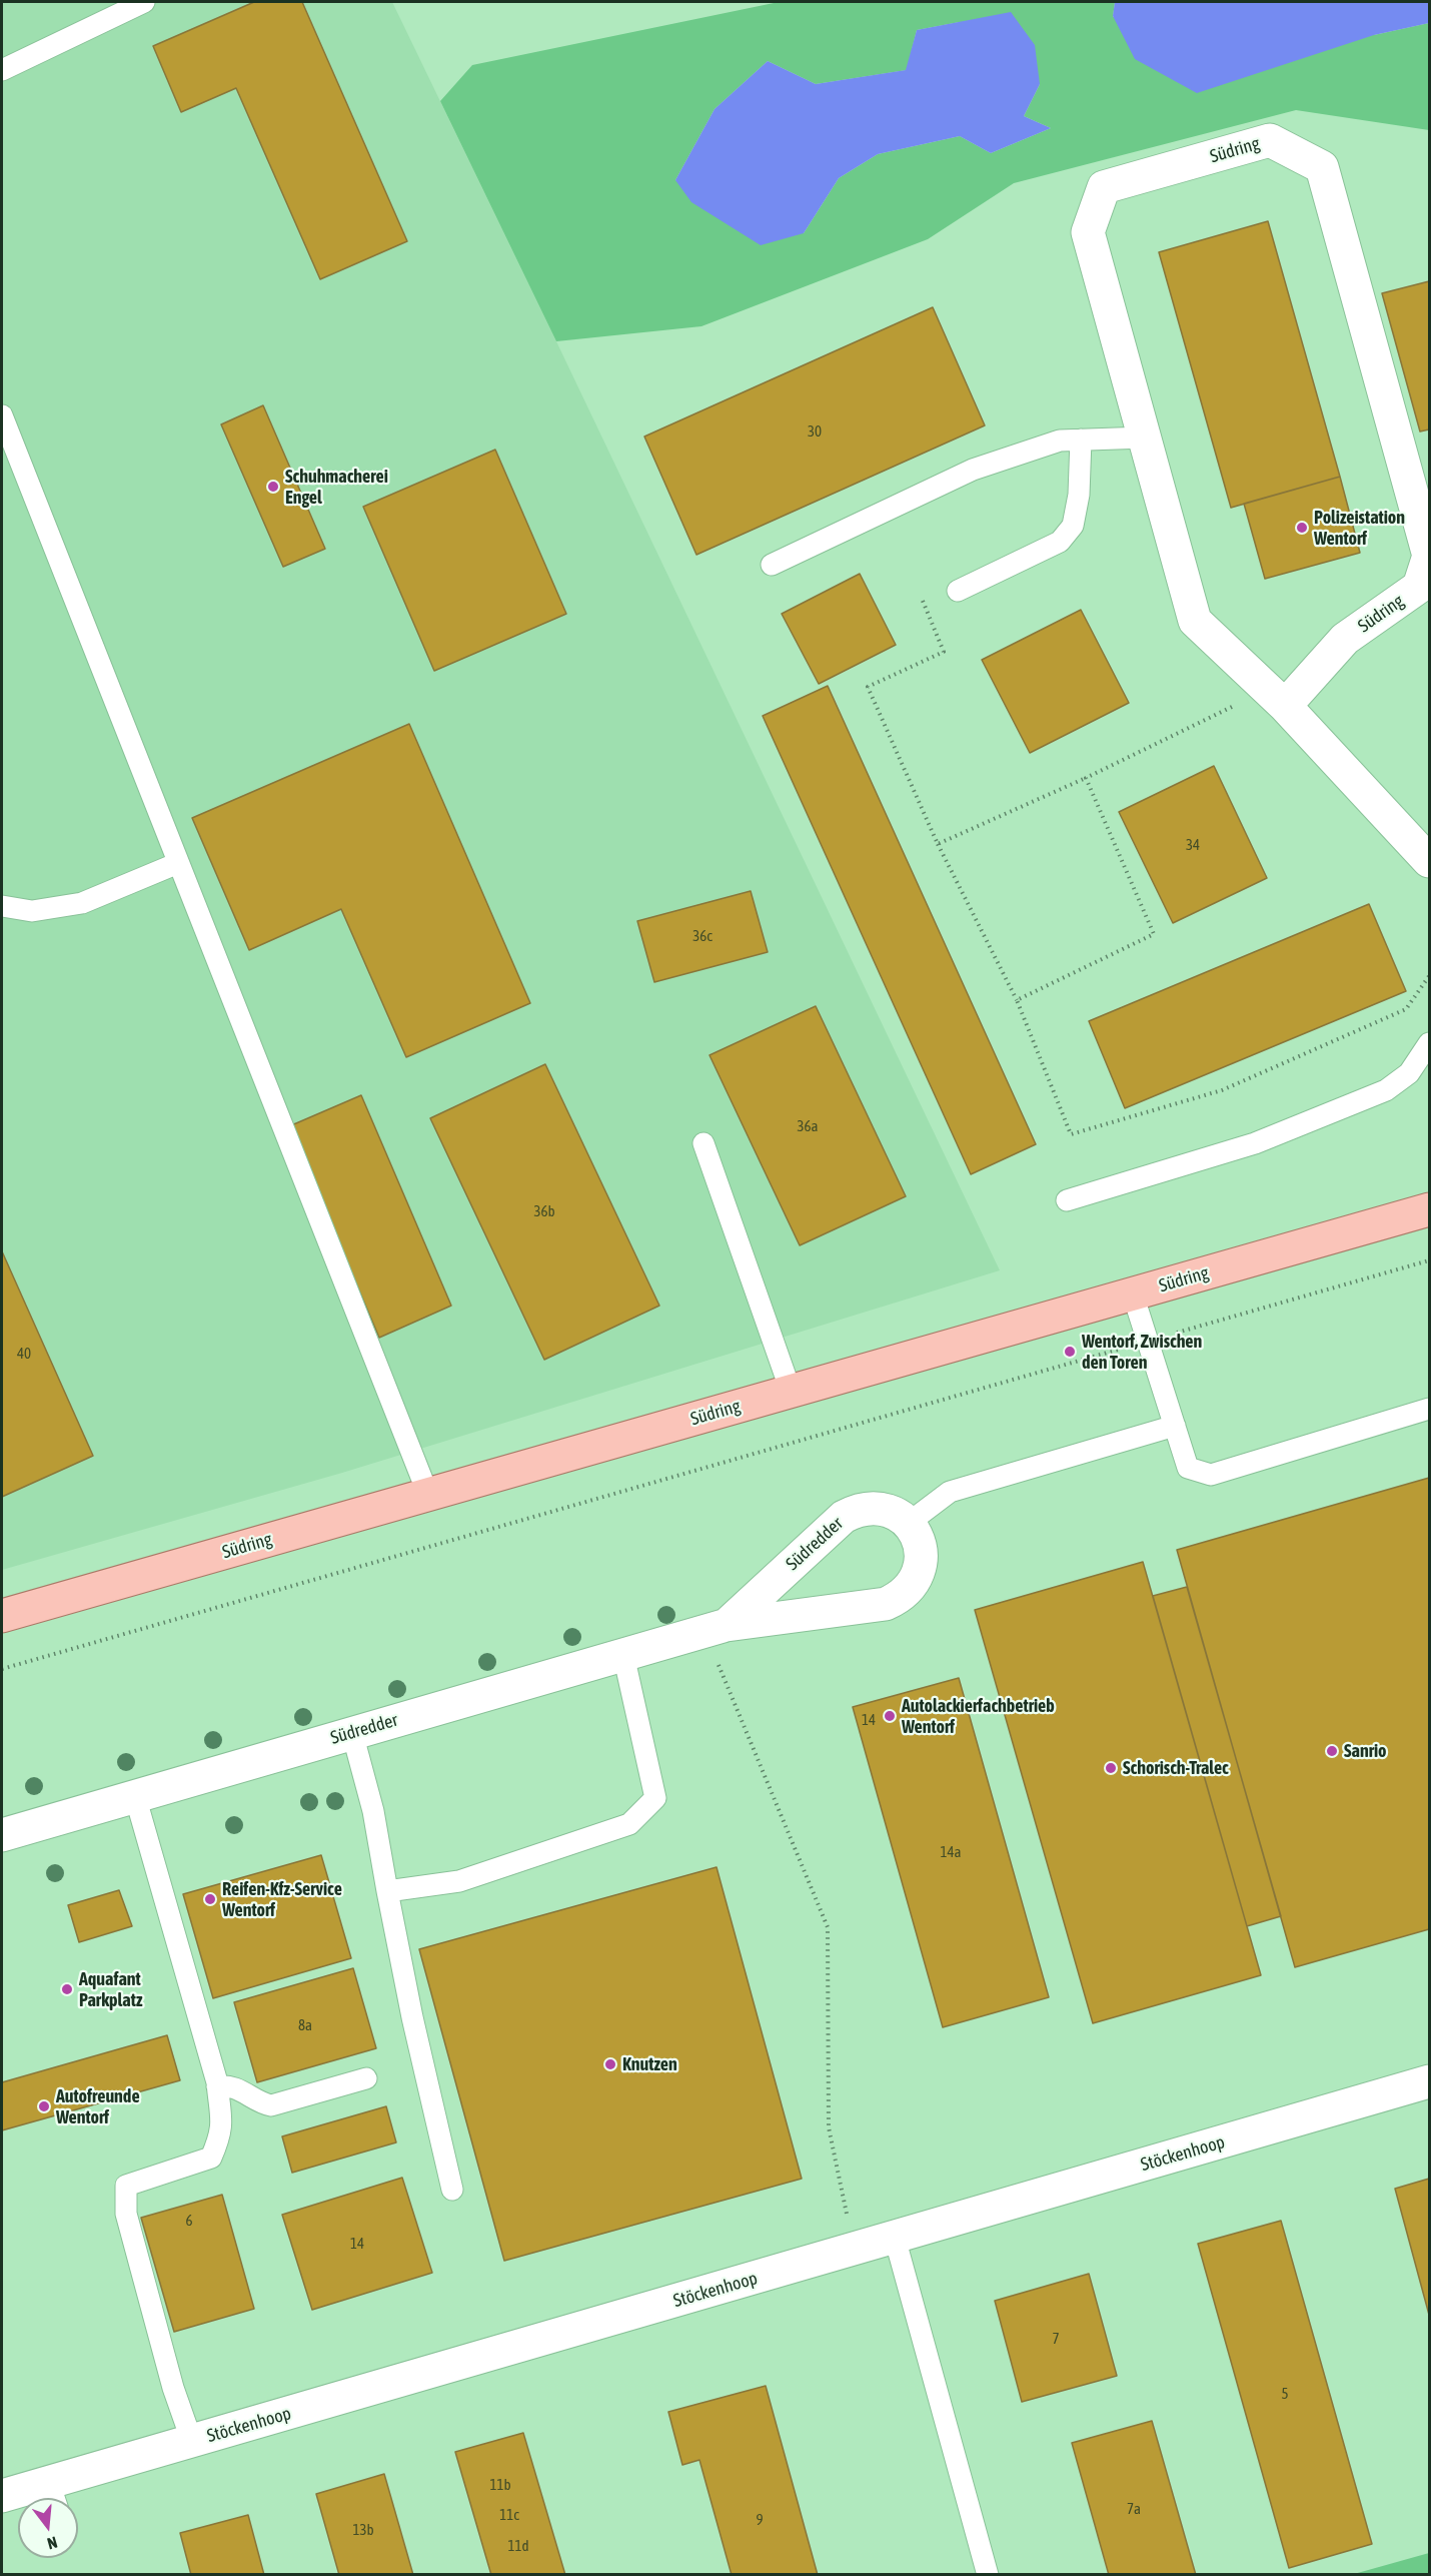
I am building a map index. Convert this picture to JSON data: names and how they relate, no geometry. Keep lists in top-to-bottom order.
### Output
{
  "streets": {
    "main road": ["Südring"],
    "street": ["Südredder", "Stöckenhoop"]
  },
  "places": [
    "Schuhmacherei Engel",
    "Polizeistation Wentorf",
    "Wentorf, Zwischen den Toren",
    "Autolackierfachbetrieb Wentorf",
    "Sanrio",
    "Schorisch-Tralec",
    "Reifen-Kfz-Service Wentorf",
    "Aquafant Parkplatz",
    "Knutzen",
    "Autofreunde Wentorf"
  ],
  "house_numbers": [
    "30",
    "34",
    "36c",
    "36a",
    "36b",
    "40",
    "14",
    "14a",
    "8a",
    "6",
    "14",
    "7",
    "5",
    "11b",
    "7a",
    "11c",
    "9",
    "13b",
    "11d"
  ],
  "north": "bottom"
}
